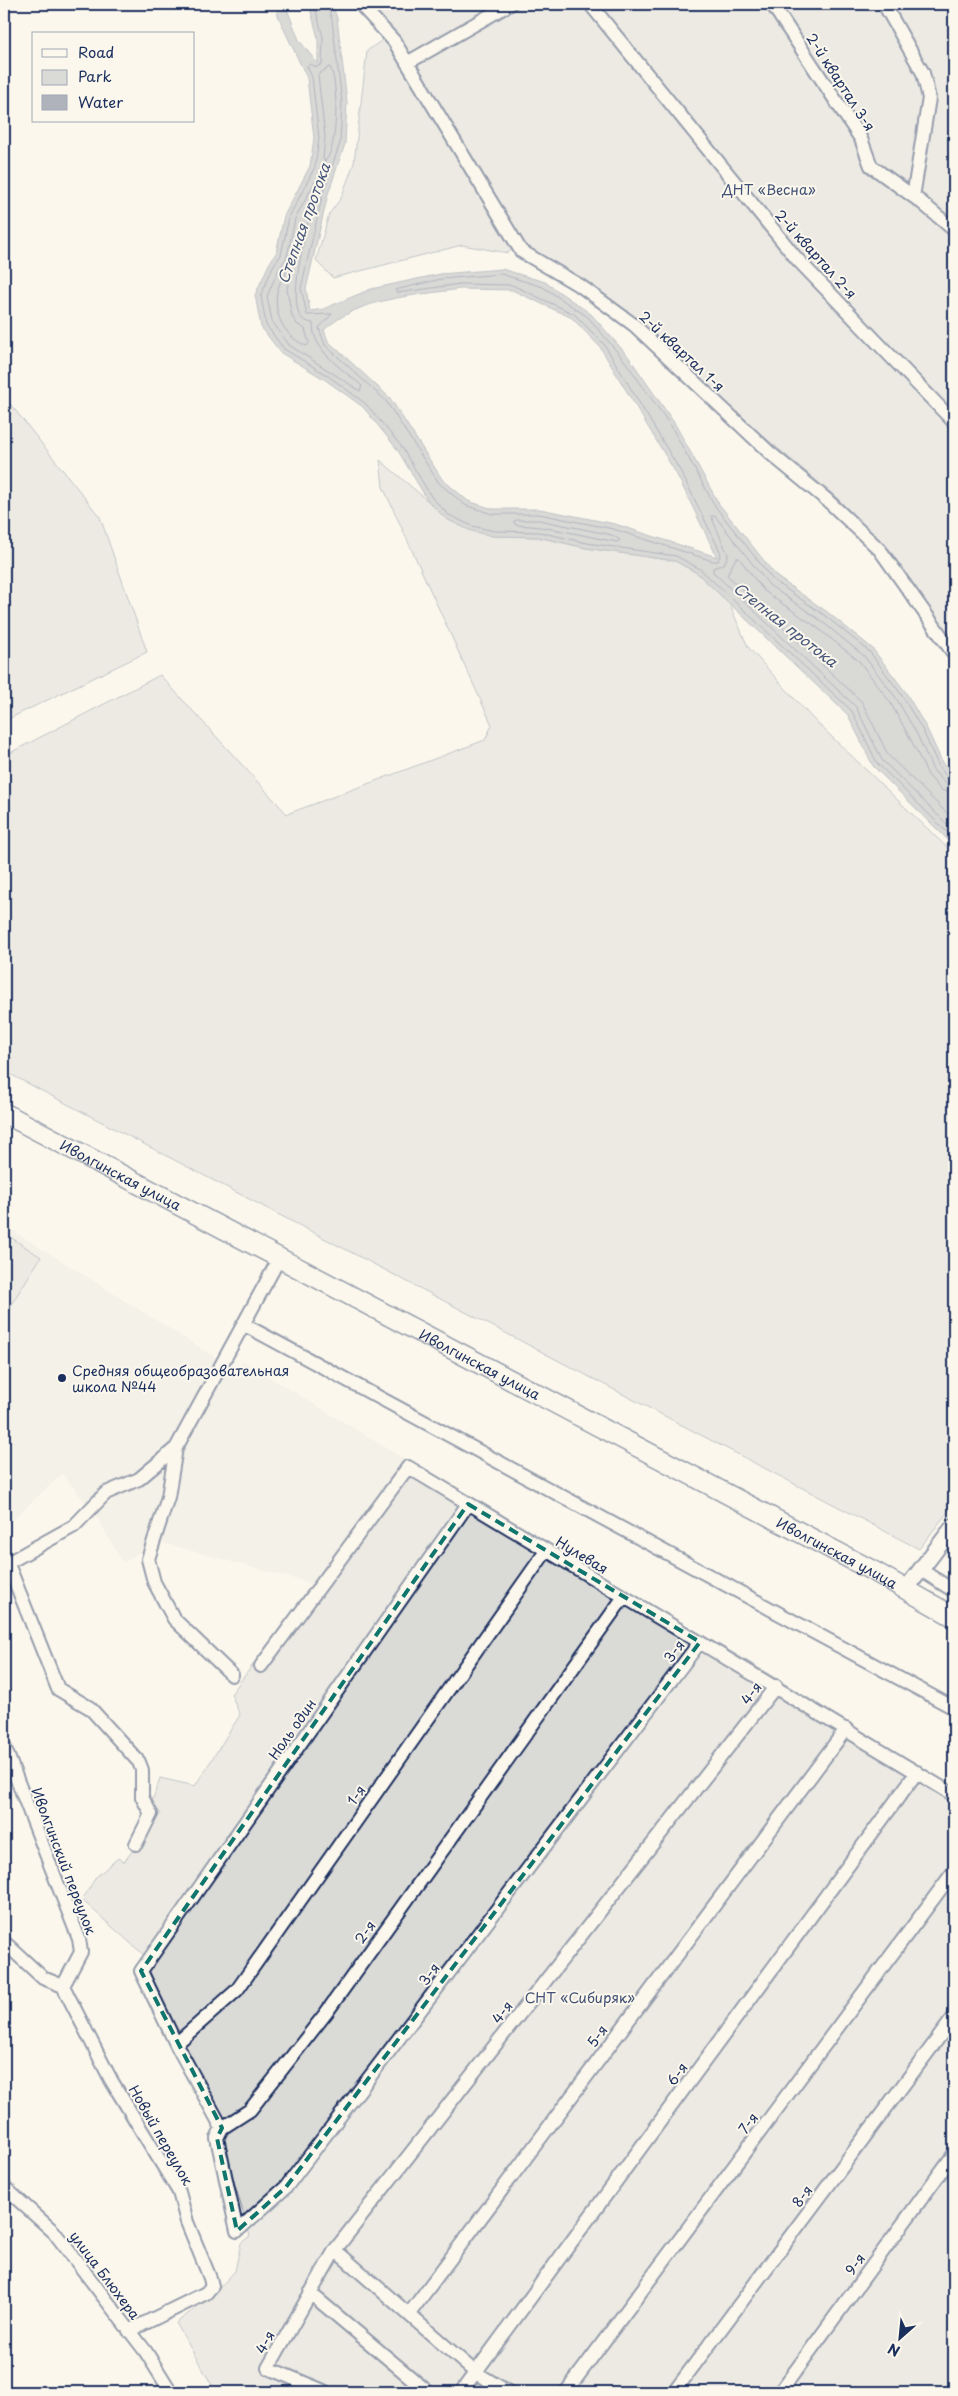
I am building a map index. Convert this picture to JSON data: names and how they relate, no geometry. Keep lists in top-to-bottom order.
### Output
{
  "streets": {
    "main road": ["Иволгинская улица"],
    "street": [
      "2-й квартал 3-я",
      "2-й квартал 2-я",
      "2-й квартал 1-я",
      "Нулевая",
      "3-я",
      "4-я",
      "Ноль один",
      "1-я",
      "Иволгинский переулок",
      "2-я",
      "5-я",
      "6-я",
      "7-я",
      "Новый переулок",
      "8-я",
      "9-я",
      "улица Блюхера"
    ]
  },
  "crossings": [
    ["Нулевая", "3-я"],
    ["Нулевая", "4-я"],
    ["Нулевая", "Ноль один"],
    ["Нулевая", "1-я"],
    ["Нулевая", "2-я"],
    ["Нулевая", "5-я"],
    ["Нулевая", "6-я"],
    ["3-я", "2-я"],
    ["Ноль один", "1-я"],
    ["Иволгинский переулок", "Новый переулок"],
    ["Новый переулок", "улица Блюхера"]
  ],
  "water": ["Степная протока"],
  "parks": ["ДНТ «Весна»", "СНТ «Сибиряк»"],
  "places": ["Средняя общеобразовательная школа №44"],
  "legend": ["Road", "Park", "Water"],
  "north": "bottom left"
}
